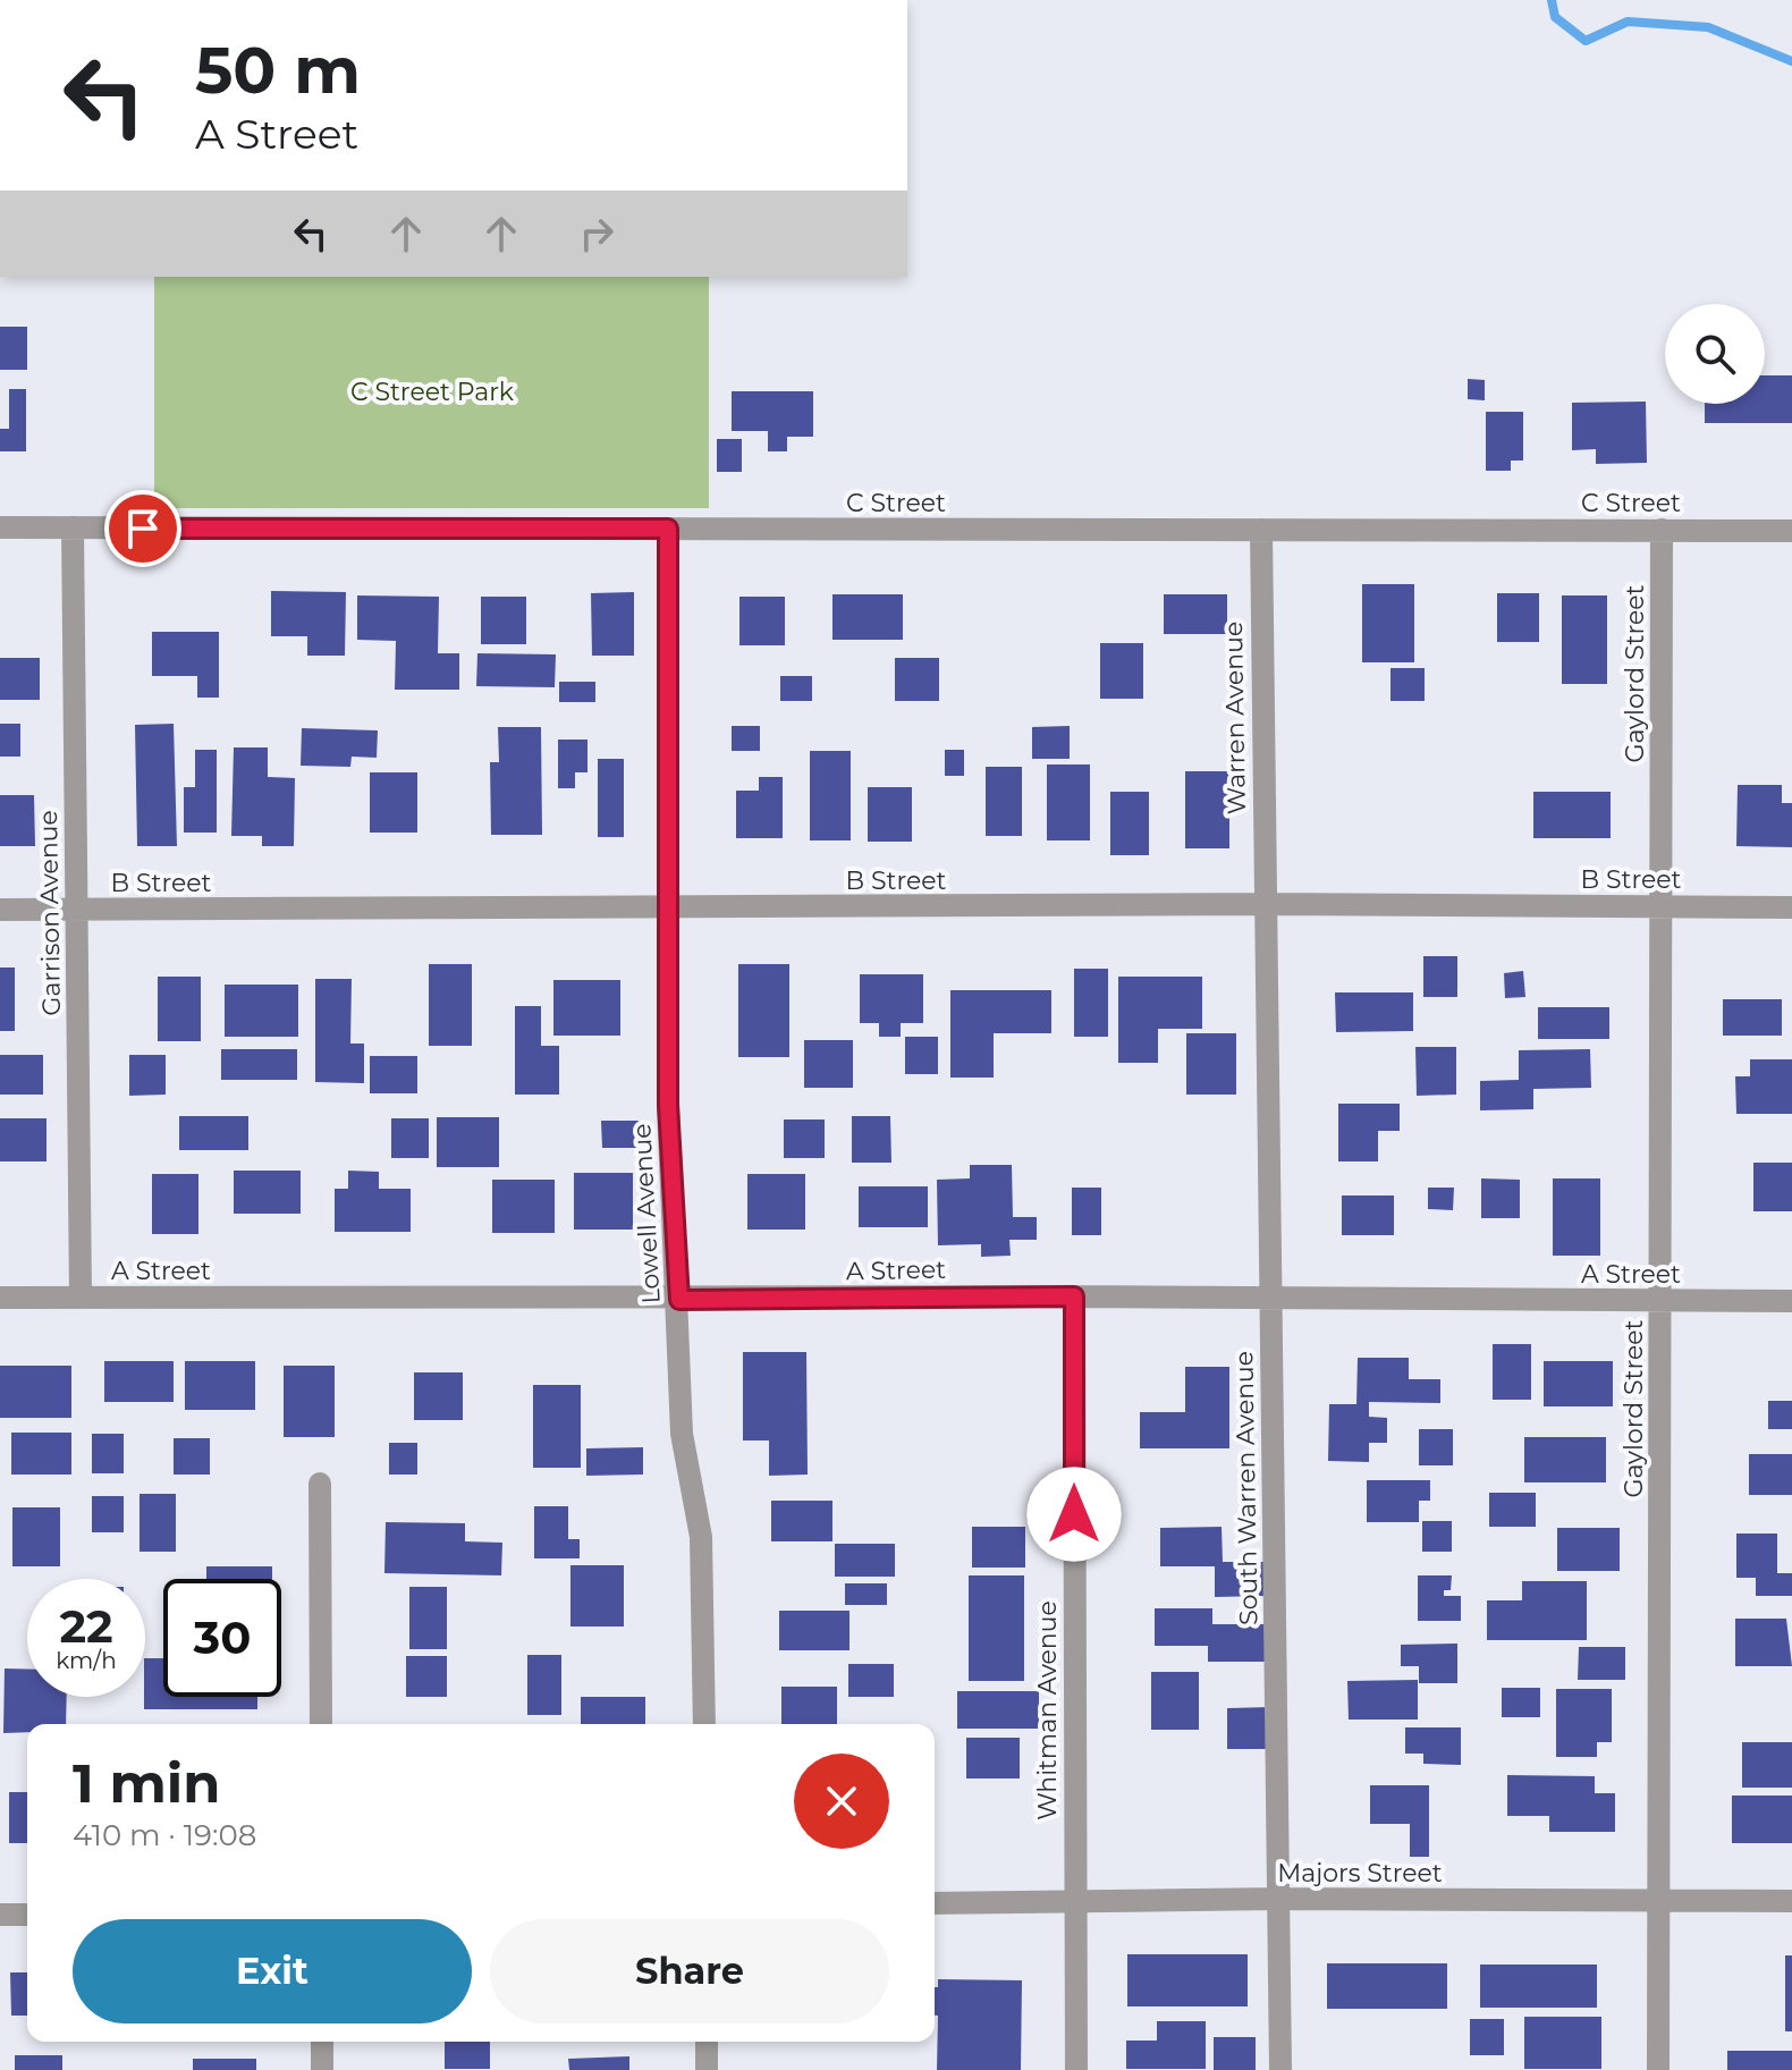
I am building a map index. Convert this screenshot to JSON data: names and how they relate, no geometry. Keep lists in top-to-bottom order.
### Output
{
  "streets": {
    "street": [
      "C Street",
      "Gaylord Street",
      "Warren Avenue",
      "B Street",
      "Garrison Avenue",
      "Lowell Avenue",
      "A Street",
      "South Warren Avenue",
      "Whitman Avenue",
      "Majors Street"
    ]
  },
  "crossings": [
    ["C Street", "Gaylord Street"],
    ["C Street", "Warren Avenue"],
    ["C Street", "Garrison Avenue"],
    ["C Street", "Lowell Avenue"],
    ["Gaylord Street", "B Street"],
    ["Gaylord Street", "A Street"],
    ["Gaylord Street", "Majors Street"],
    ["Warren Avenue", "B Street"],
    ["Warren Avenue", "South Warren Avenue"],
    ["B Street", "Garrison Avenue"],
    ["B Street", "Lowell Avenue"],
    ["B Street", "South Warren Avenue"],
    ["Garrison Avenue", "A Street"],
    ["Lowell Avenue", "A Street"],
    ["A Street", "South Warren Avenue"],
    ["A Street", "Whitman Avenue"],
    ["South Warren Avenue", "Majors Street"],
    ["Whitman Avenue", "Majors Street"]
  ],
  "parks": ["C Street Park"],
  "page": {
    "turn": ["50 m", "A Street"],
    "speed": "22 km/h",
    "limit": "30",
    "heading": ["1 min", "410 m · 19:08"],
    "buttons": ["Exit", "Share"]
  }
}
